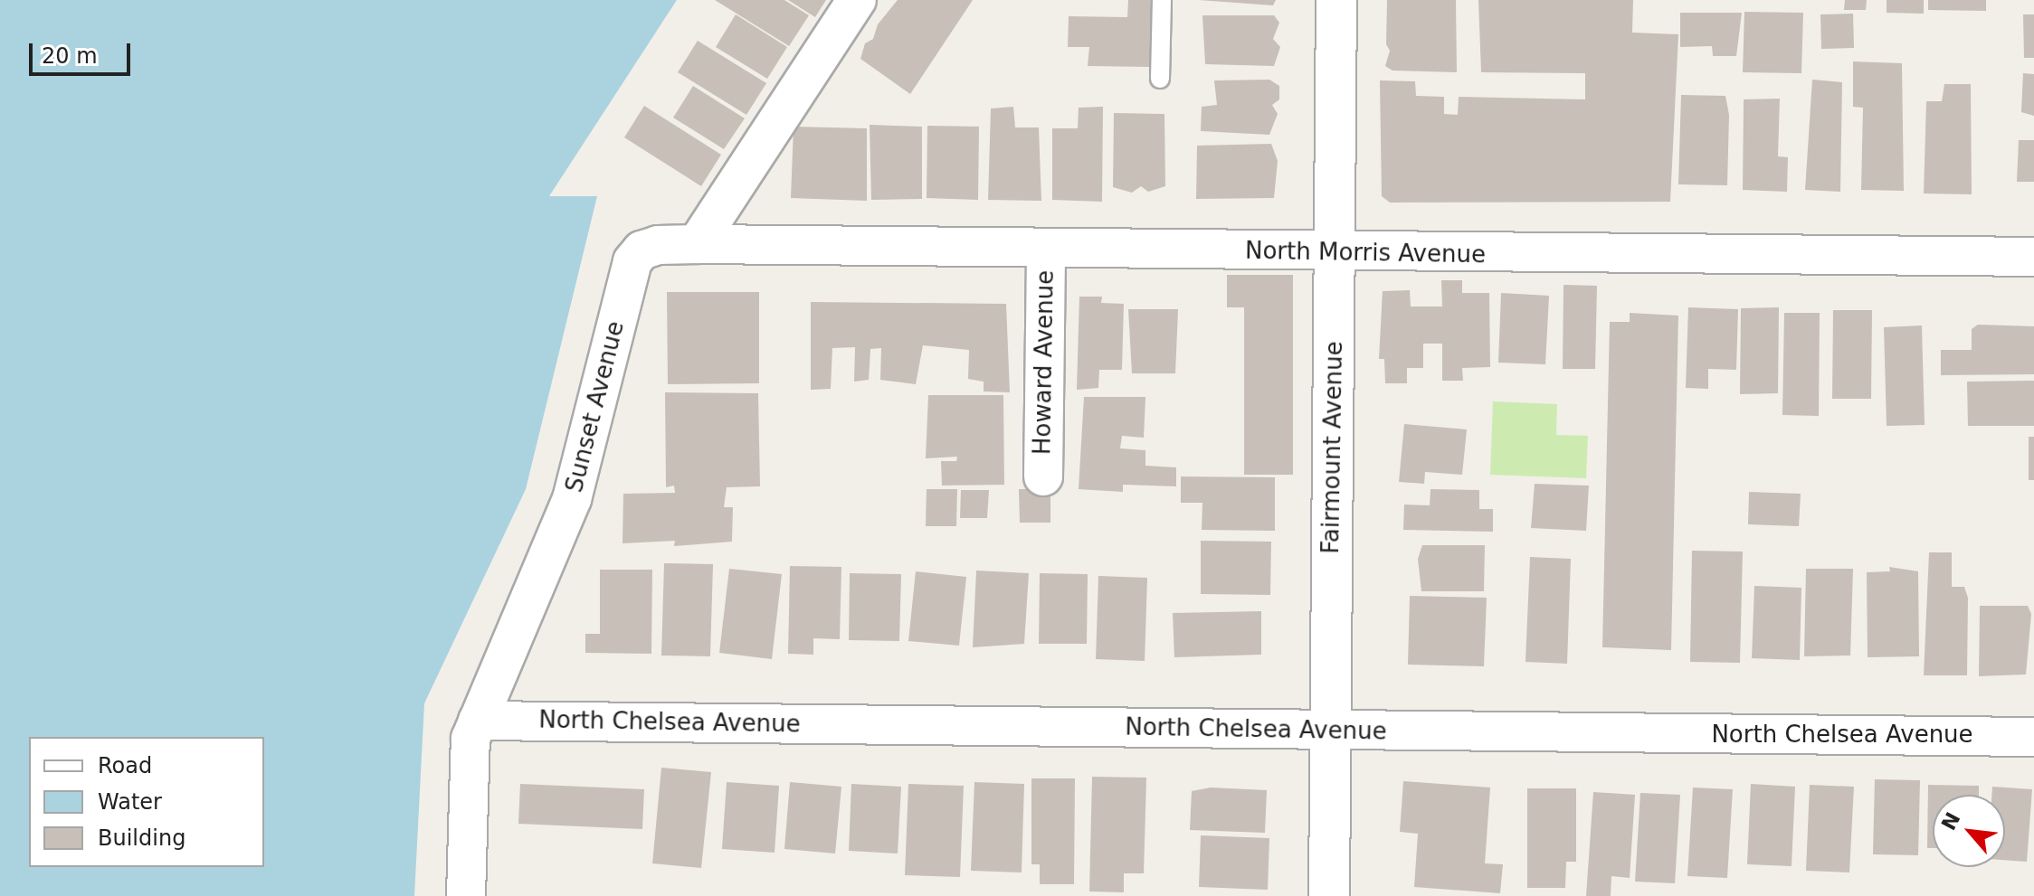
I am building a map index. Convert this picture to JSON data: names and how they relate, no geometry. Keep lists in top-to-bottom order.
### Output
{
  "streets": {
    "street": [
      "North Morris Avenue",
      "Howard Avenue",
      "Sunset Avenue",
      "Fairmount Avenue",
      "North Chelsea Avenue"
    ]
  },
  "crossings": [
    ["North Morris Avenue", "Howard Avenue"],
    ["North Morris Avenue", "Sunset Avenue"],
    ["North Morris Avenue", "Fairmount Avenue"],
    ["Sunset Avenue", "North Chelsea Avenue"],
    ["Fairmount Avenue", "North Chelsea Avenue"]
  ],
  "legend": ["Road", "Water", "Building"],
  "scale_bar": "20 m",
  "north": "top left"
}
